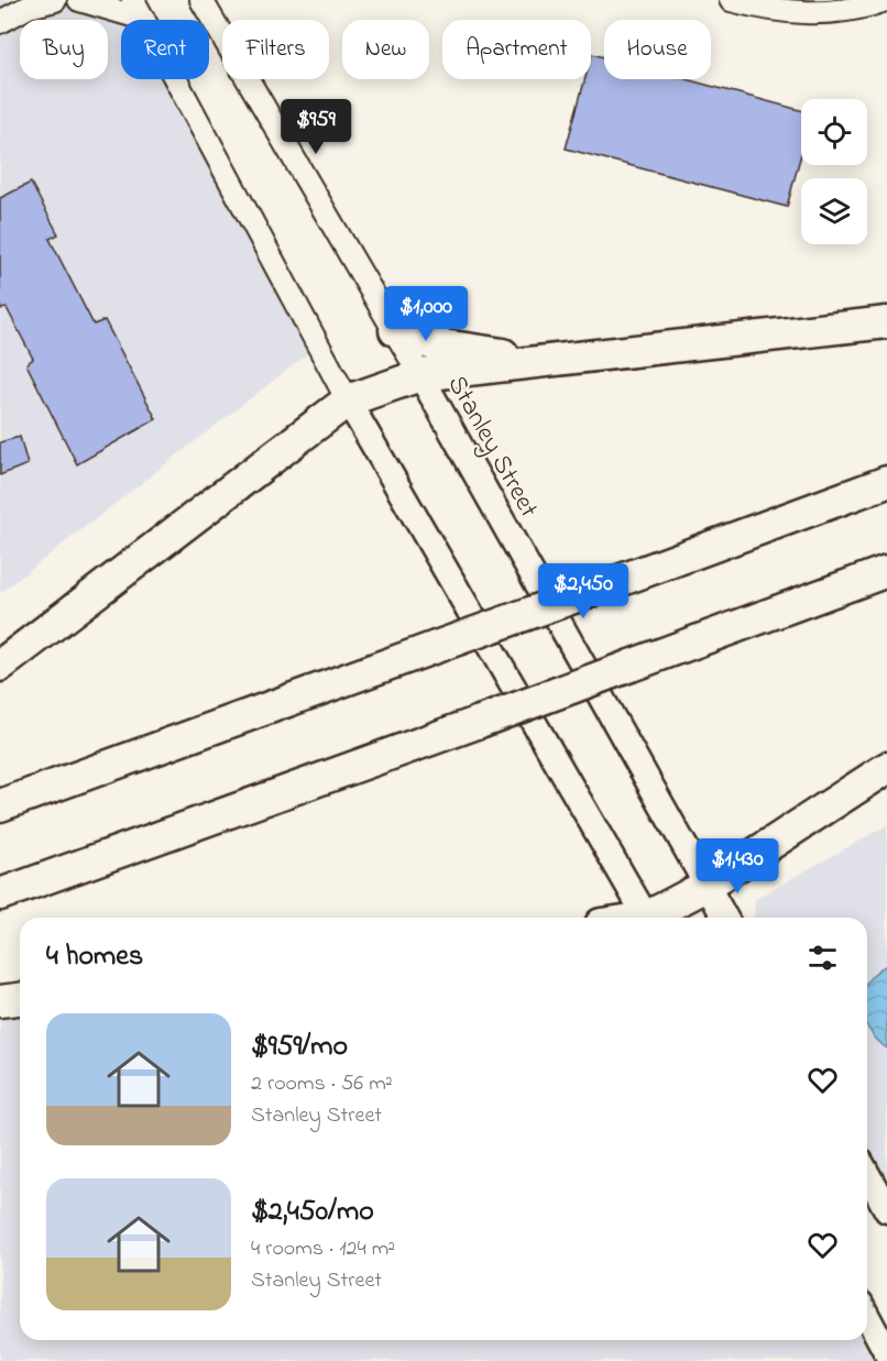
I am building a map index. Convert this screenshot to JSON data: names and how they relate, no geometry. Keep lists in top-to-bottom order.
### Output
{
  "streets": {
    "main road": ["Stanley Street"]
  },
  "page": {
    "chip": [
      "Buy",
      "Rent",
      "Filters",
      "New",
      "Apartment",
      "House"
    ],
    "price": [
      "$959",
      "$1,000",
      "$2,450",
      "$1,430"
    ],
    "heading": "4 homes",
    "list": [
      {
        "name": "$959/mo",
        "note": "2 rooms · 56 m² · Stanley Street"
      },
      {
        "name": "$2,450/mo",
        "note": "4 rooms · 124 m² · Stanley Street"
      }
    ]
  }
}
